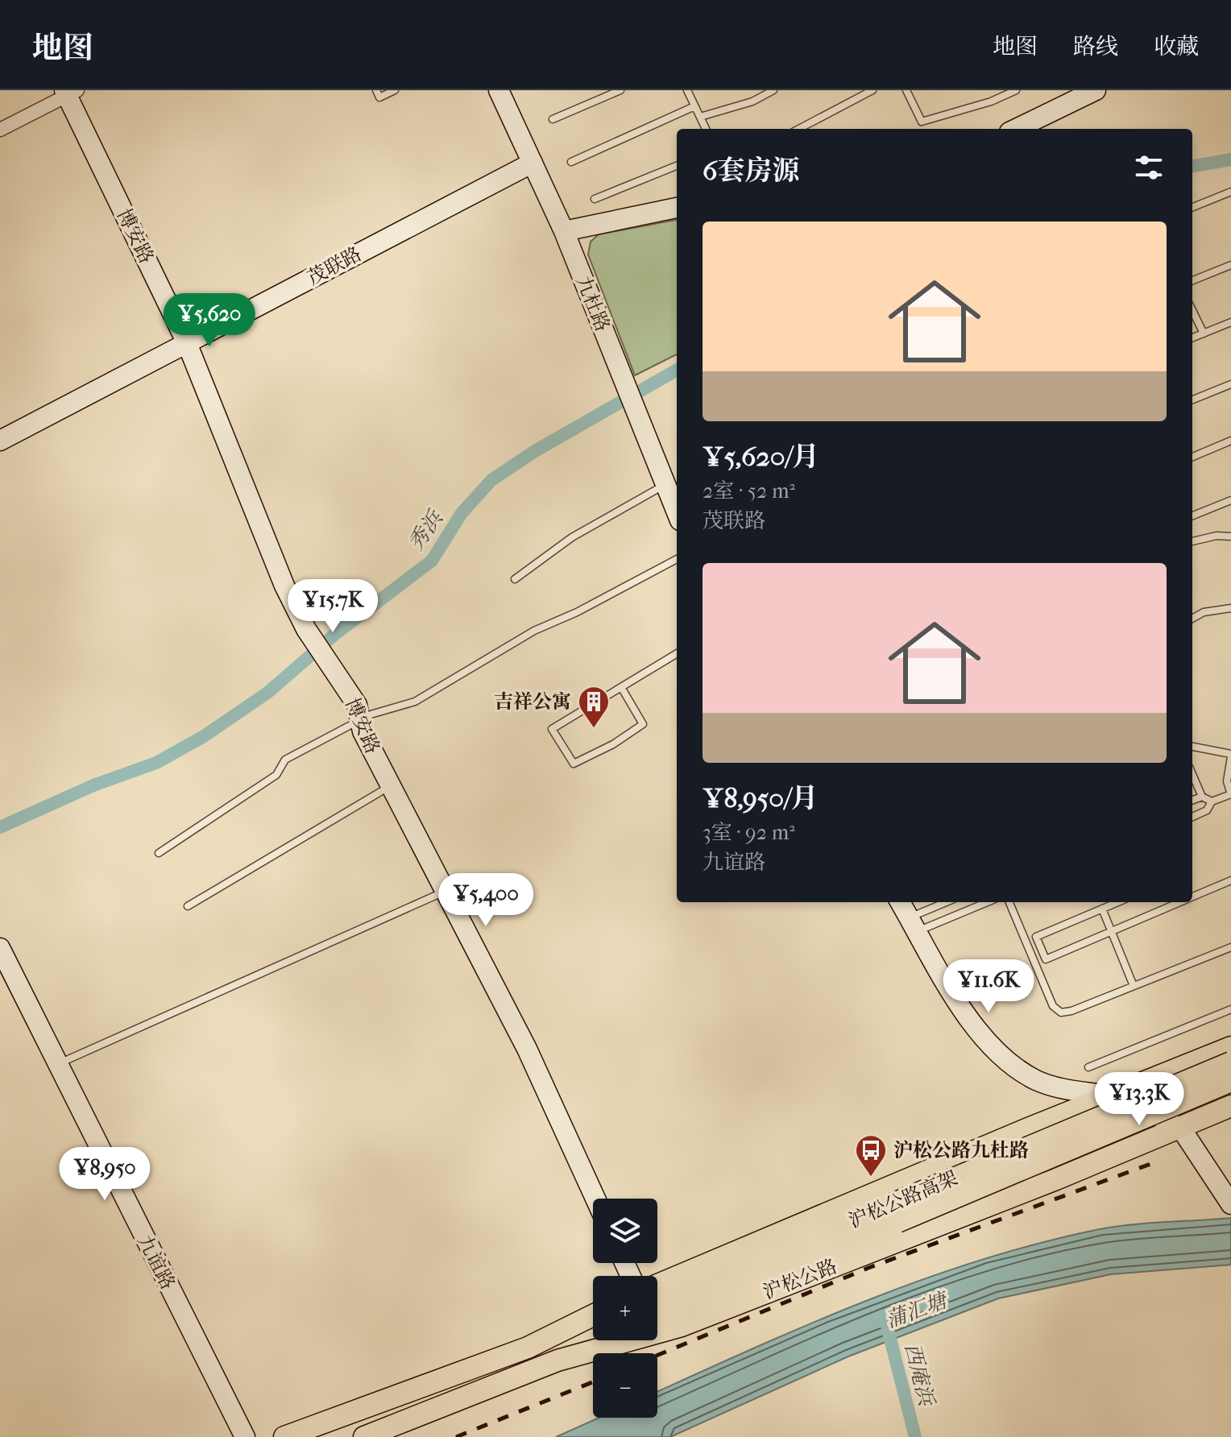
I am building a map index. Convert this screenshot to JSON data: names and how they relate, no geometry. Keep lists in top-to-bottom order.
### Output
{
  "streets": {
    "main road": ["沪松公路高架", "沪松公路"],
    "street": [
      "博安路",
      "茂联路",
      "九杜路",
      "九谊路"
    ]
  },
  "crossings": [
    ["博安路", "茂联路"],
    ["茂联路", "九杜路"]
  ],
  "water": ["秀浜", "蒲汇塘", "西庵浜"],
  "places": {
    "building": ["吉祥公寓"],
    "bus stop": ["沪松公路九杜路"]
  },
  "page": {
    "header": "地图",
    "nav": ["地图", "路线", "收藏"],
    "heading": "6套房源",
    "list": [
      {
        "name": "¥5,620/月",
        "note": "2室 · 52 m² · 茂联路"
      },
      {
        "name": "¥8,950/月",
        "note": "3室 · 92 m² · 九谊路"
      }
    ],
    "price": [
      "¥5,620",
      "¥15.7K",
      "¥5,400",
      "¥11.6K",
      "¥13.3K",
      "¥8,950"
    ],
    "map_buttons": ["+", "−"]
  }
}
